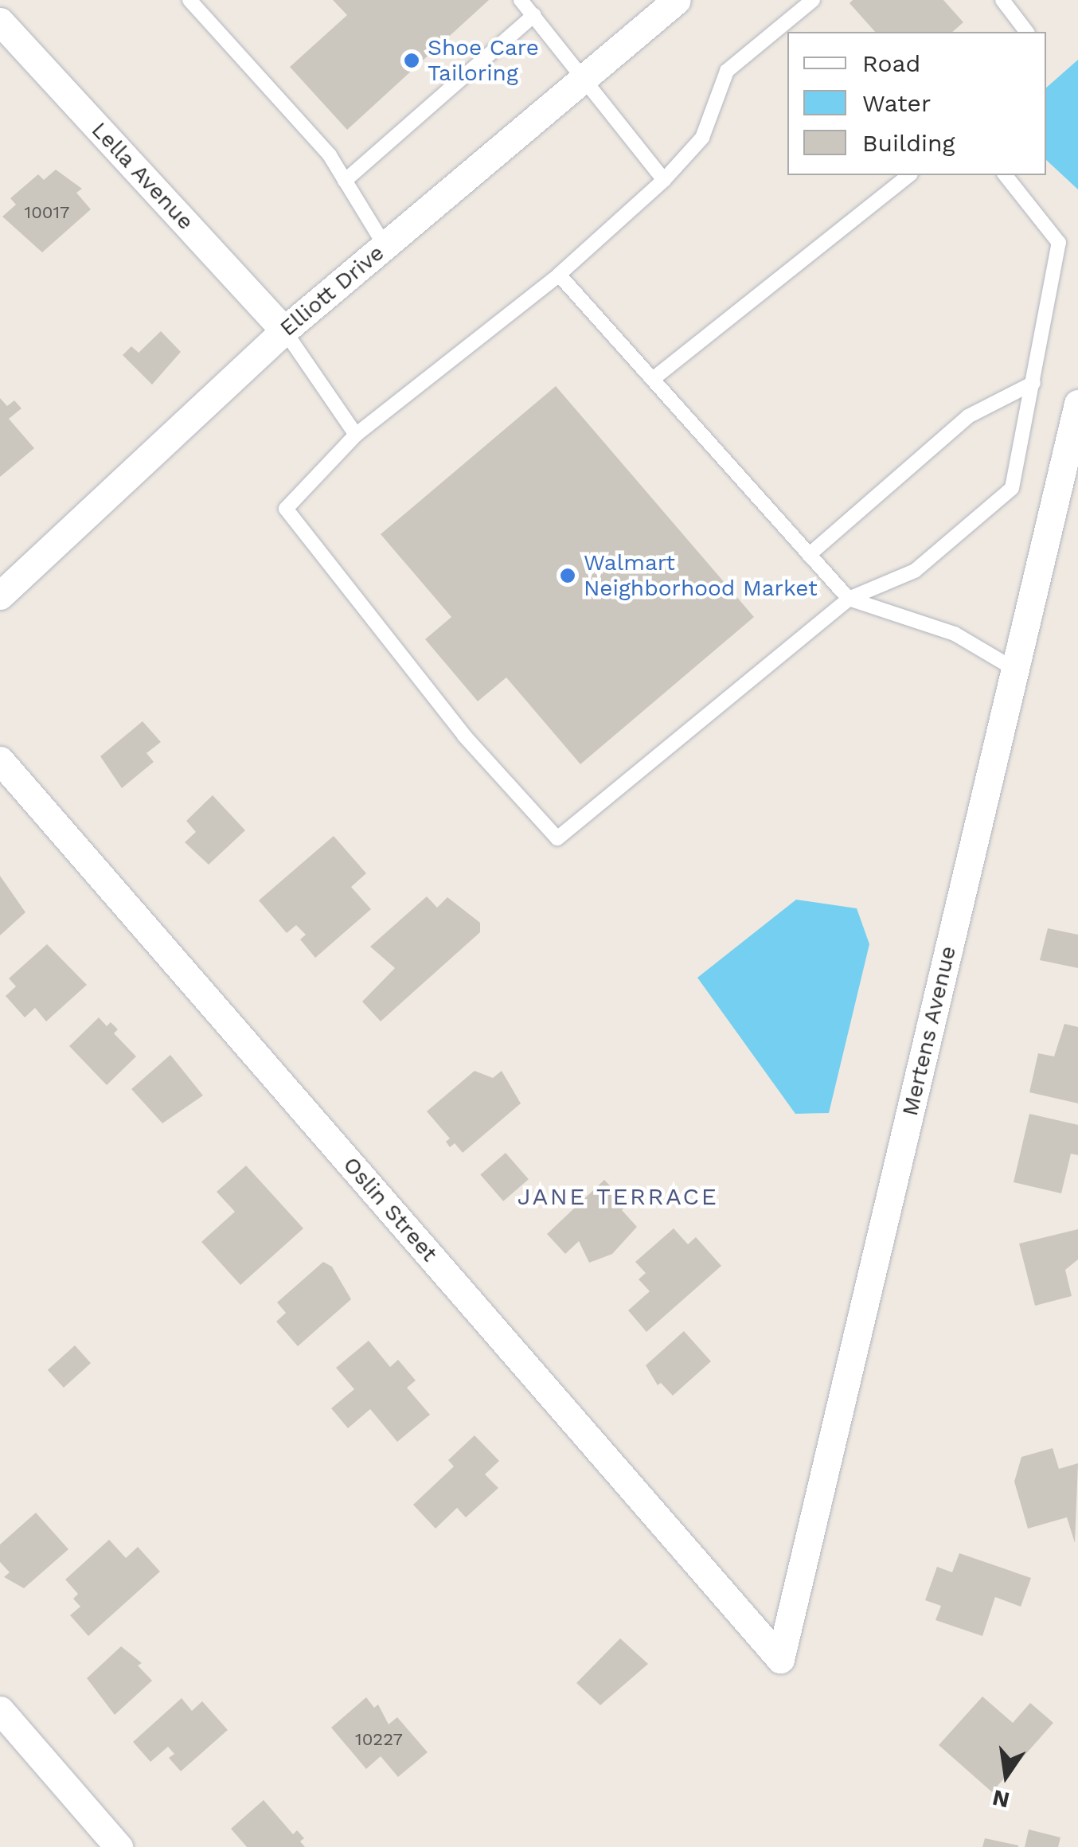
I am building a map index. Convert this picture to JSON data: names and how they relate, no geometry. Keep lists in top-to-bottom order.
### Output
{
  "streets": {
    "street": [
      "Lella Avenue",
      "Elliott Drive",
      "Mertens Avenue",
      "Oslin Street"
    ]
  },
  "crossings": [
    ["Lella Avenue", "Elliott Drive"],
    ["Mertens Avenue", "Oslin Street"]
  ],
  "districts": ["JANE TERRACE"],
  "places": ["Shoe Care Tailoring", "Walmart Neighborhood Market"],
  "house_numbers": ["10017", "10227"],
  "legend": ["Road", "Water", "Building"],
  "north": "bottom"
}
